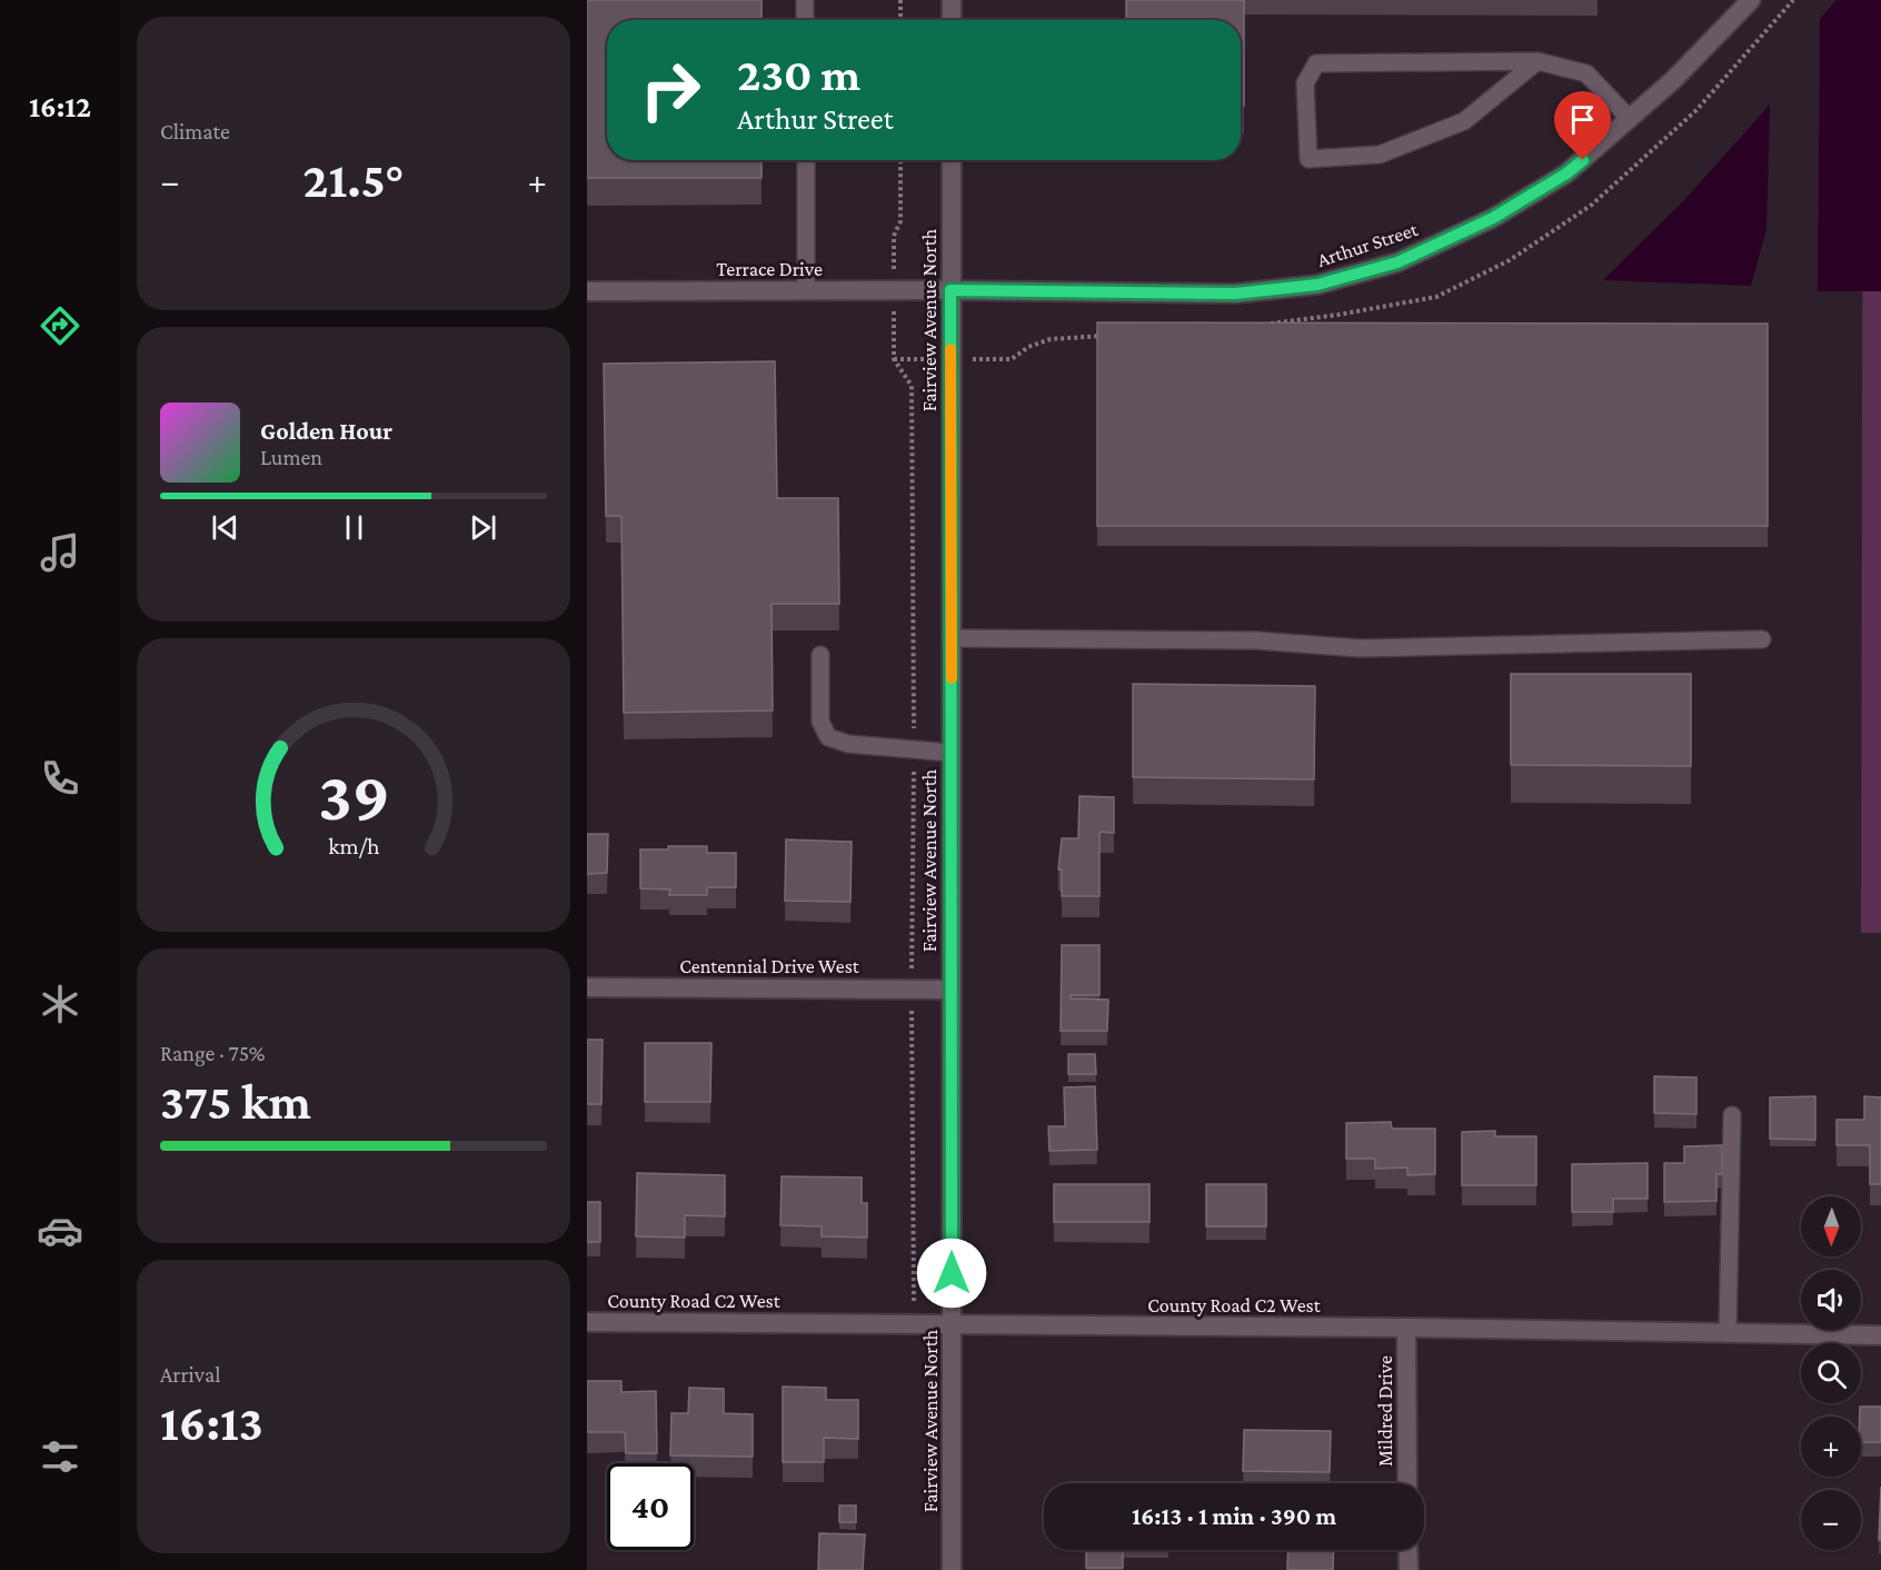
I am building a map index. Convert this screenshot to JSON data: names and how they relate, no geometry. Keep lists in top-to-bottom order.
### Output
{
  "streets": {
    "street": [
      "Arthur Street",
      "Terrace Drive",
      "Fairview Avenue North",
      "Centennial Drive West",
      "County Road C2 West",
      "Mildred Drive"
    ]
  },
  "crossings": [
    ["Arthur Street", "Terrace Drive"],
    ["Arthur Street", "Fairview Avenue North"],
    ["Terrace Drive", "Fairview Avenue North"],
    ["Fairview Avenue North", "Centennial Drive West"],
    ["Fairview Avenue North", "County Road C2 West"],
    ["County Road C2 West", "Mildred Drive"]
  ],
  "north": "bottom",
  "page": {
    "tabs": "16:12",
    "tile": [
      "Climate",
      ["Range · 75%", "375 km"],
      ["Arrival", "16:13"]
    ],
    "turn": ["230 m", "Arthur Street"],
    "heat": ["−", "21.5°", "+"],
    "song": ["Golden Hour", "Lumen"],
    "map_buttons": ["+", "−"],
    "limit": "40",
    "trip": "16:13 · 1 min · 390 m",
    "gauge": ["39", "km/h"]
  }
}
